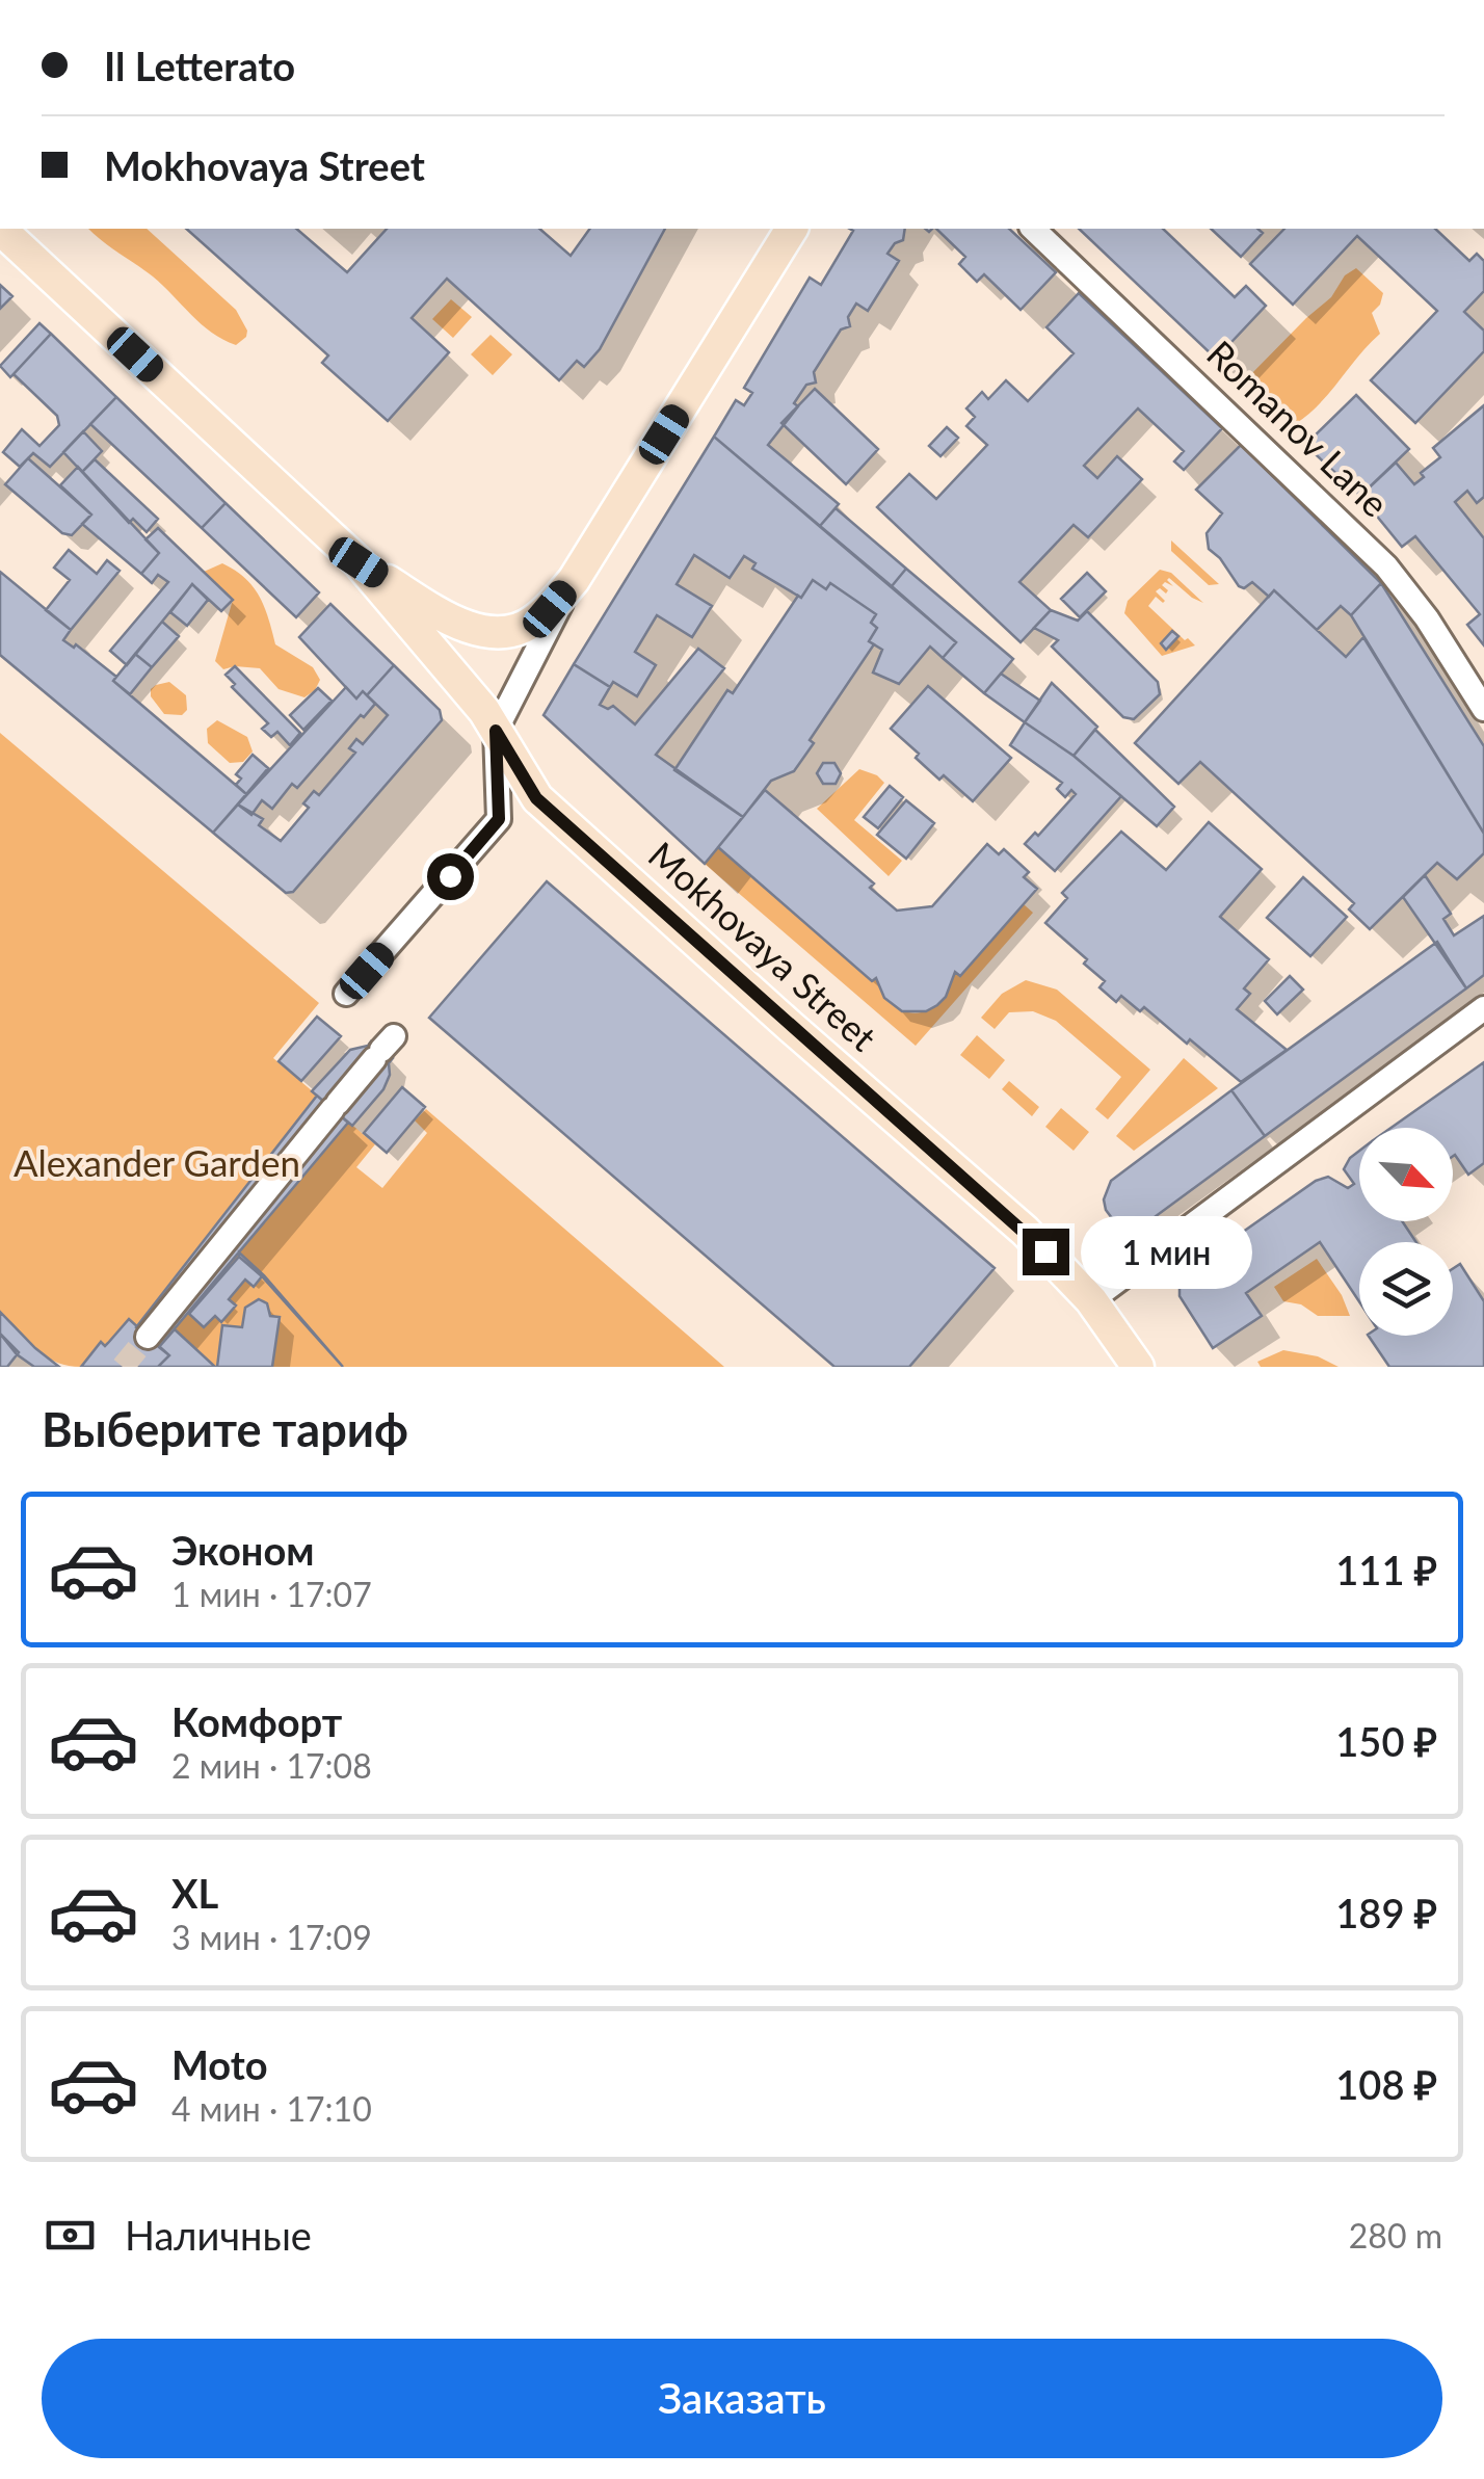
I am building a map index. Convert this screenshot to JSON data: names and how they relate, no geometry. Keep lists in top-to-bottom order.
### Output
{
  "streets": {
    "main road": ["Mokhovaya Street"],
    "street": ["Romanov Lane"]
  },
  "parks": ["Alexander Garden"],
  "north": "bottom right",
  "page": {
    "banner": ["Il Letterato", "Mokhovaya Street"],
    "bubble": "1 мин",
    "heading": "Выберите тариф",
    "list": [
      {
        "name": "Эконом",
        "note": "1 мин · 17:07",
        "value": "111 ₽"
      },
      {
        "name": "Комфорт",
        "note": "2 мин · 17:08",
        "value": "150 ₽"
      },
      {
        "name": "XL",
        "note": "3 мин · 17:09",
        "value": "189 ₽"
      },
      {
        "name": "Moto",
        "note": "4 мин · 17:10",
        "value": "108 ₽"
      }
    ],
    "pay": ["Наличные", "280 m"],
    "buttons": "Заказать"
  }
}
